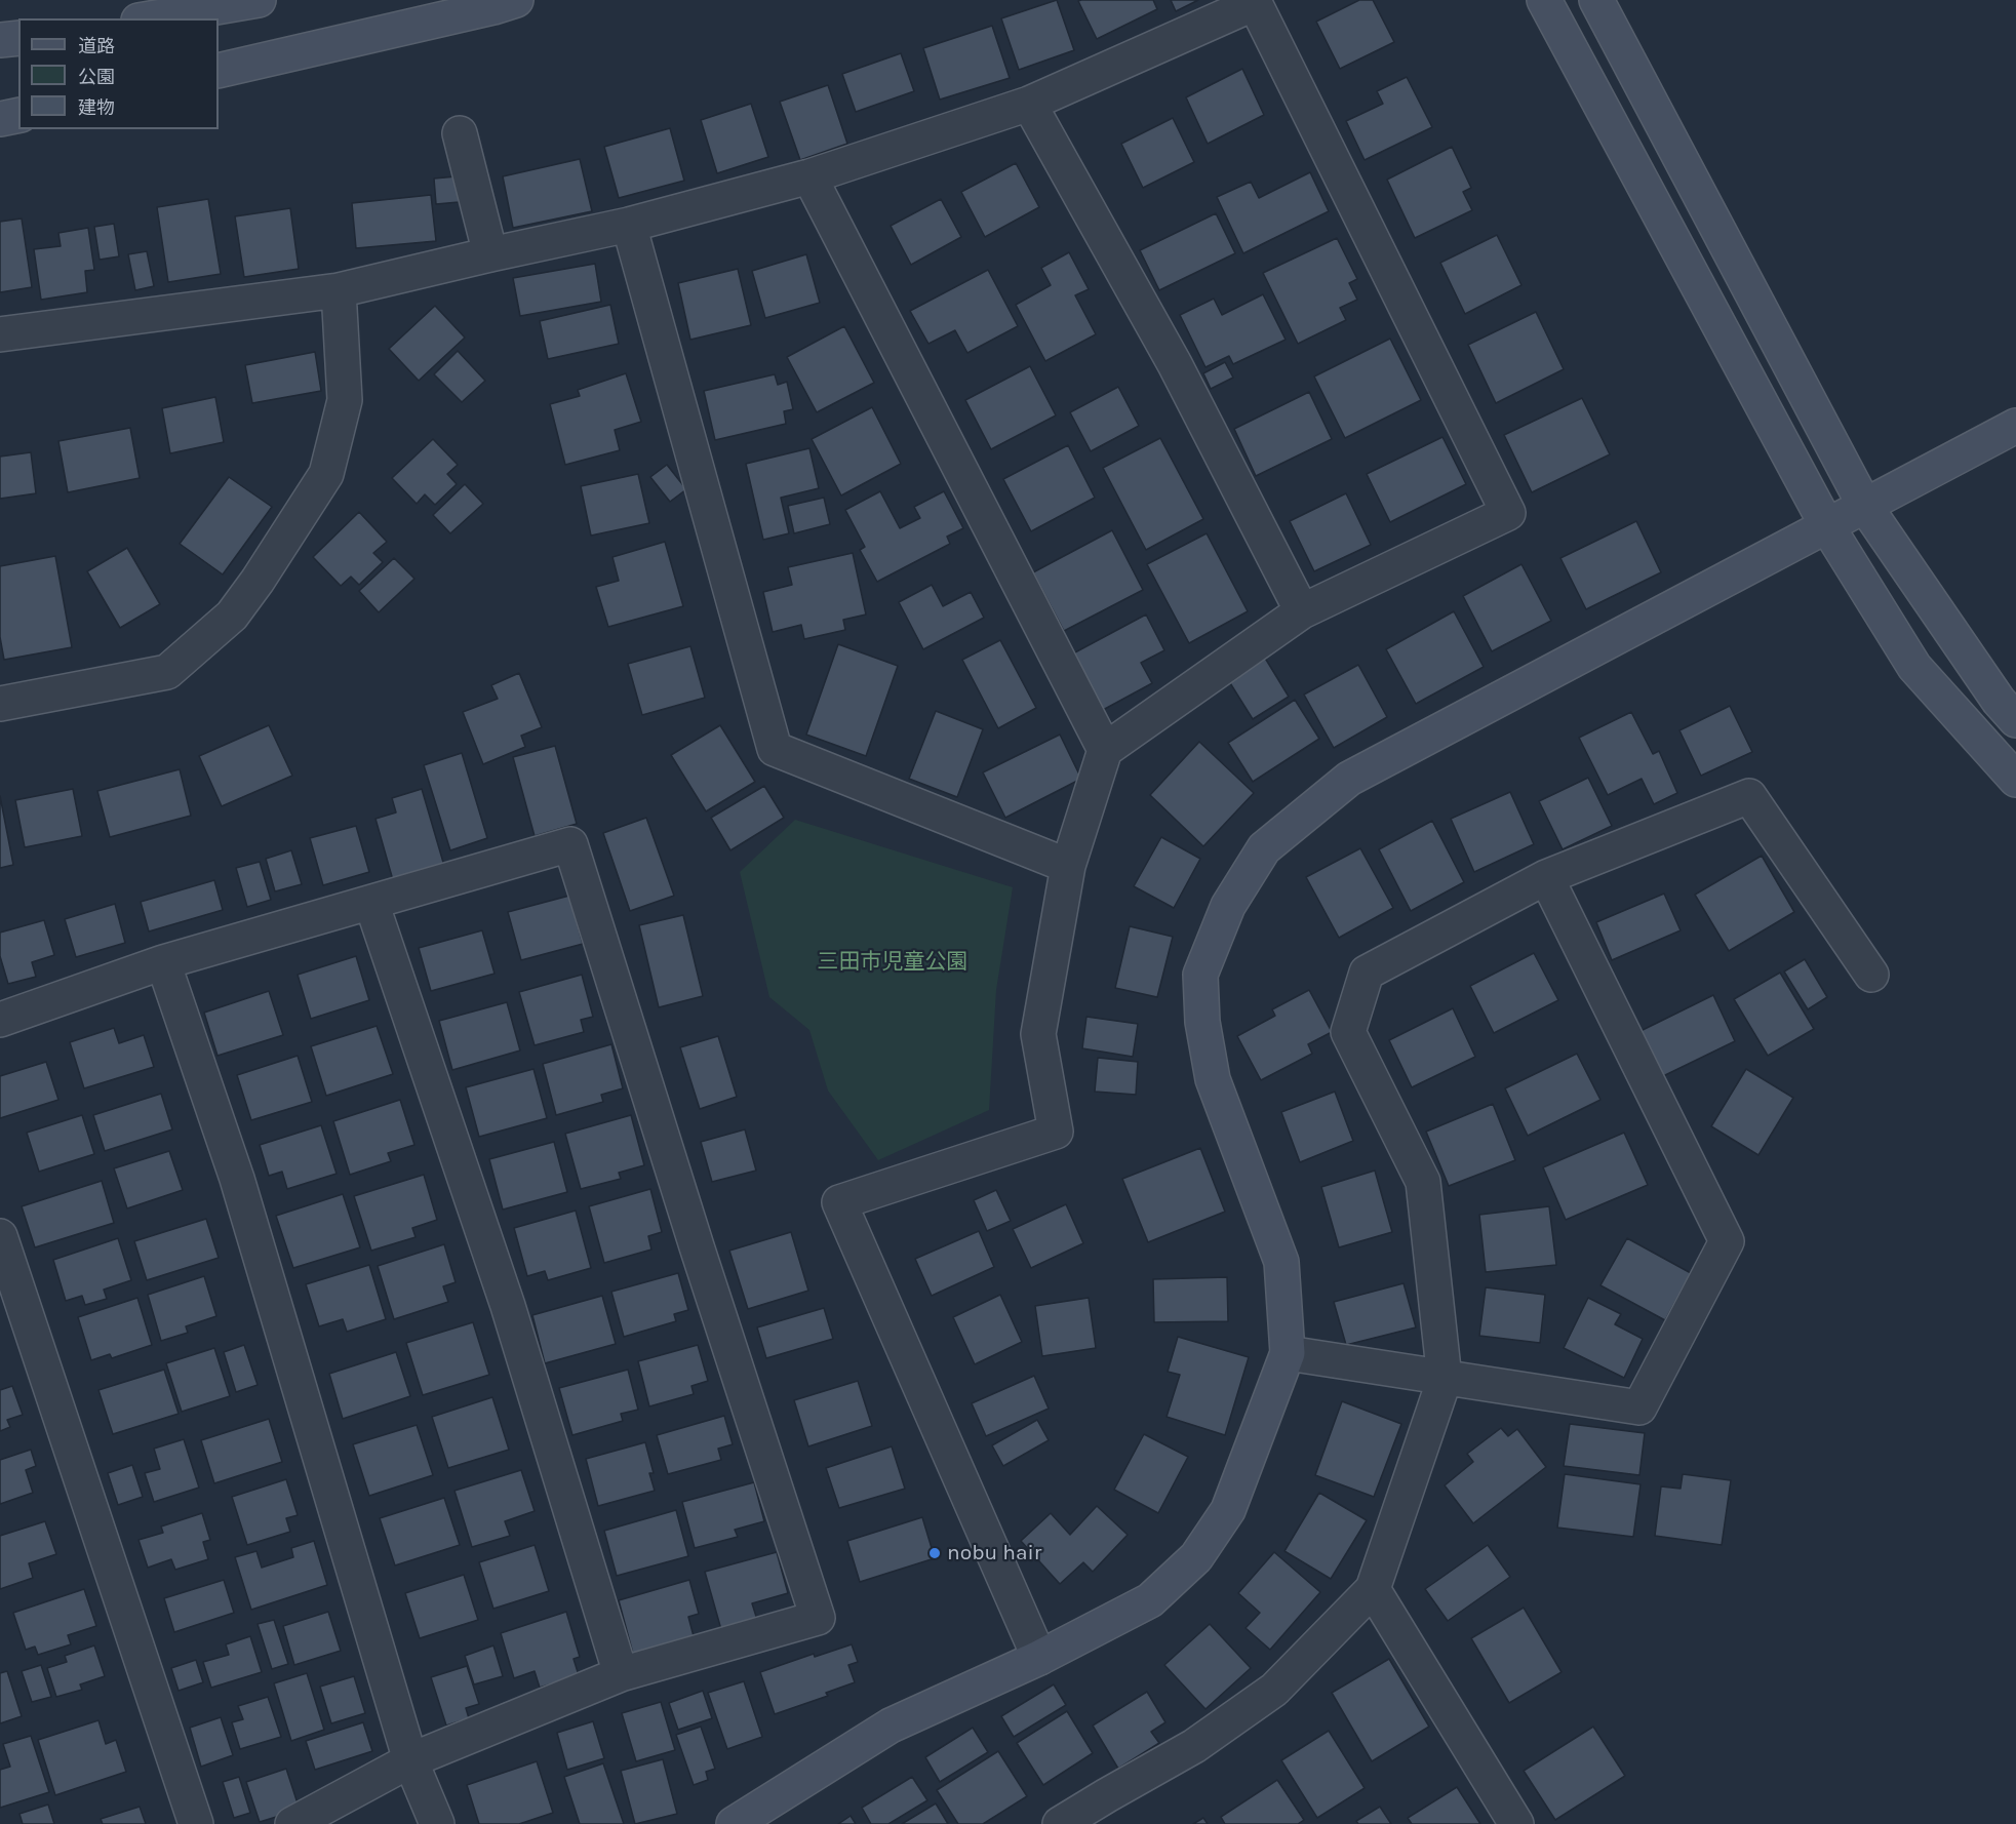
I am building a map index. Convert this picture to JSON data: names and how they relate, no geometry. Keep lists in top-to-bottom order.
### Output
{
  "parks": ["三田市児童公園"],
  "places": ["nobu hair"],
  "legend": ["道路", "公園", "建物"]
}
